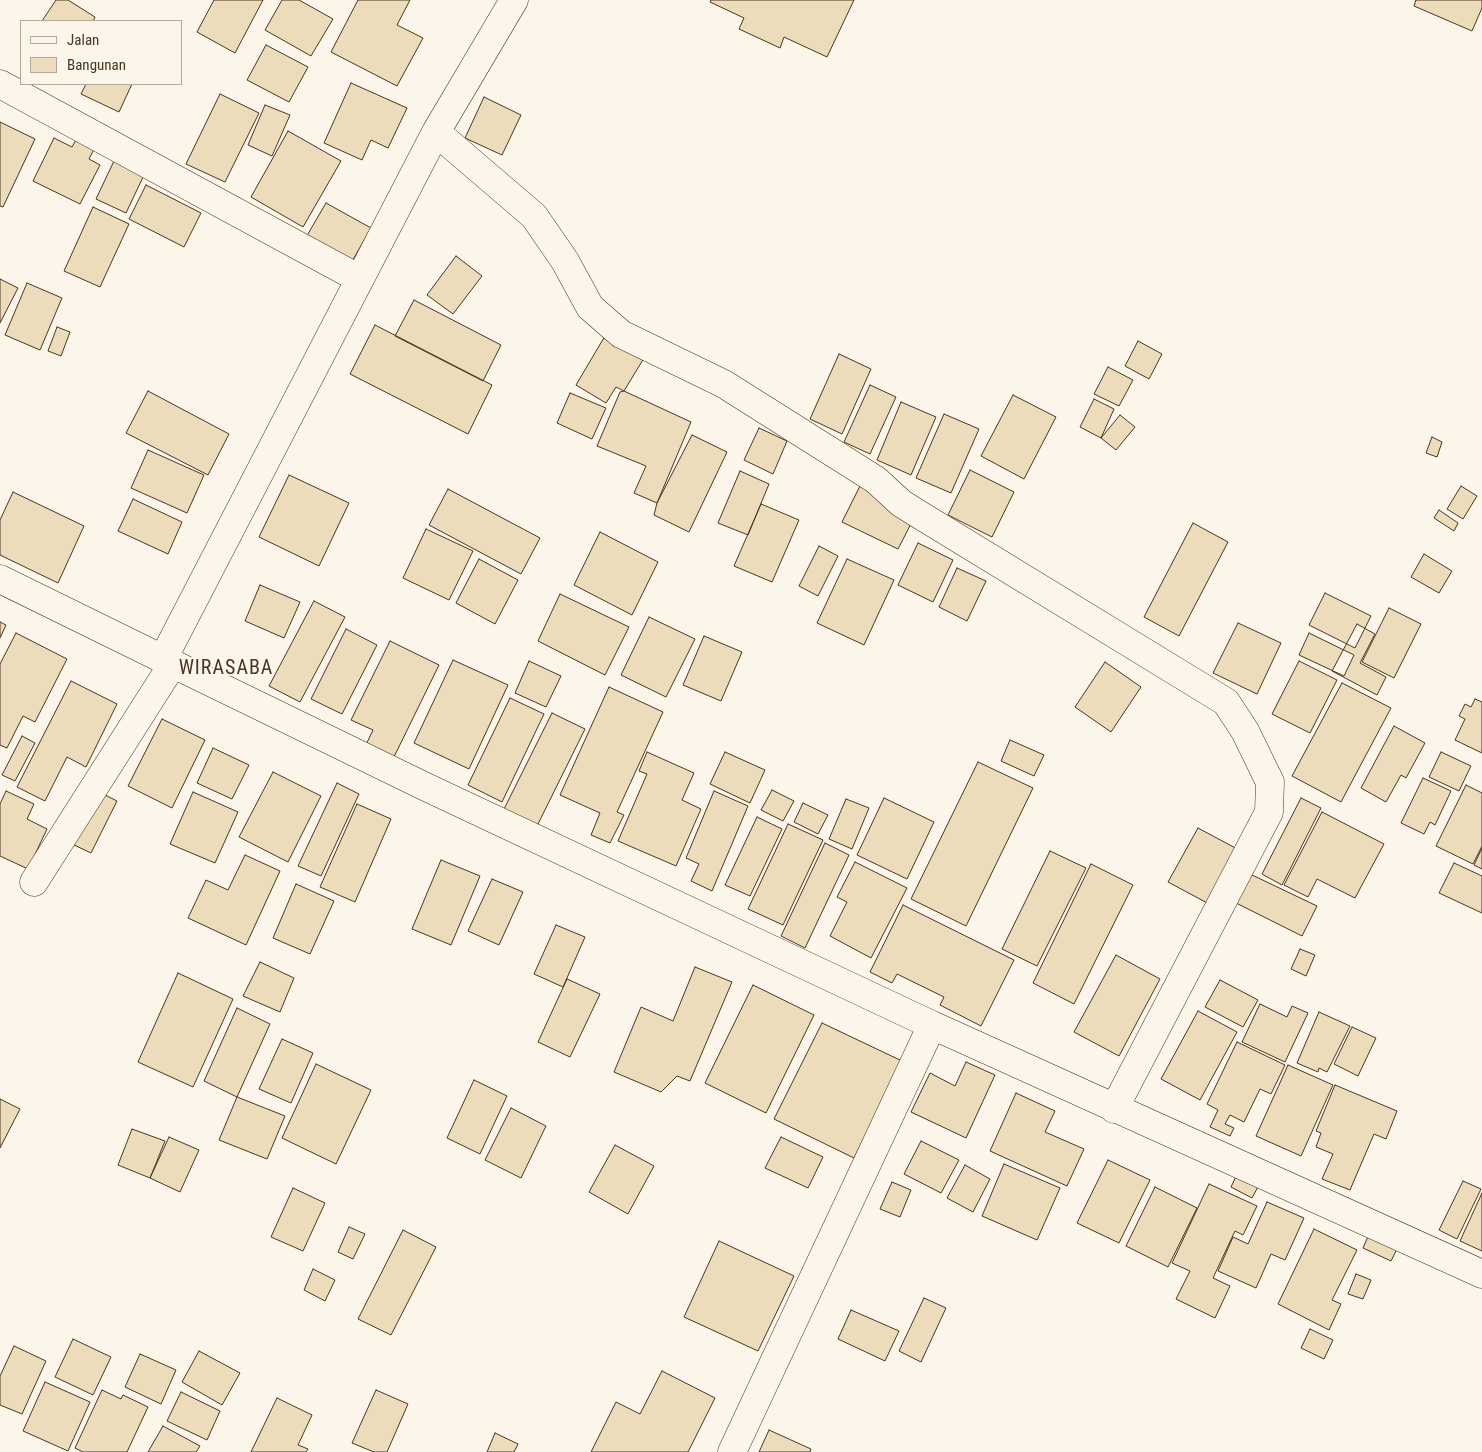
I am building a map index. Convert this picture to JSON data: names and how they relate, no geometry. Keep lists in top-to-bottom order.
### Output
{
  "districts": ["WIRASABA"],
  "legend": ["Jalan", "Bangunan"]
}
